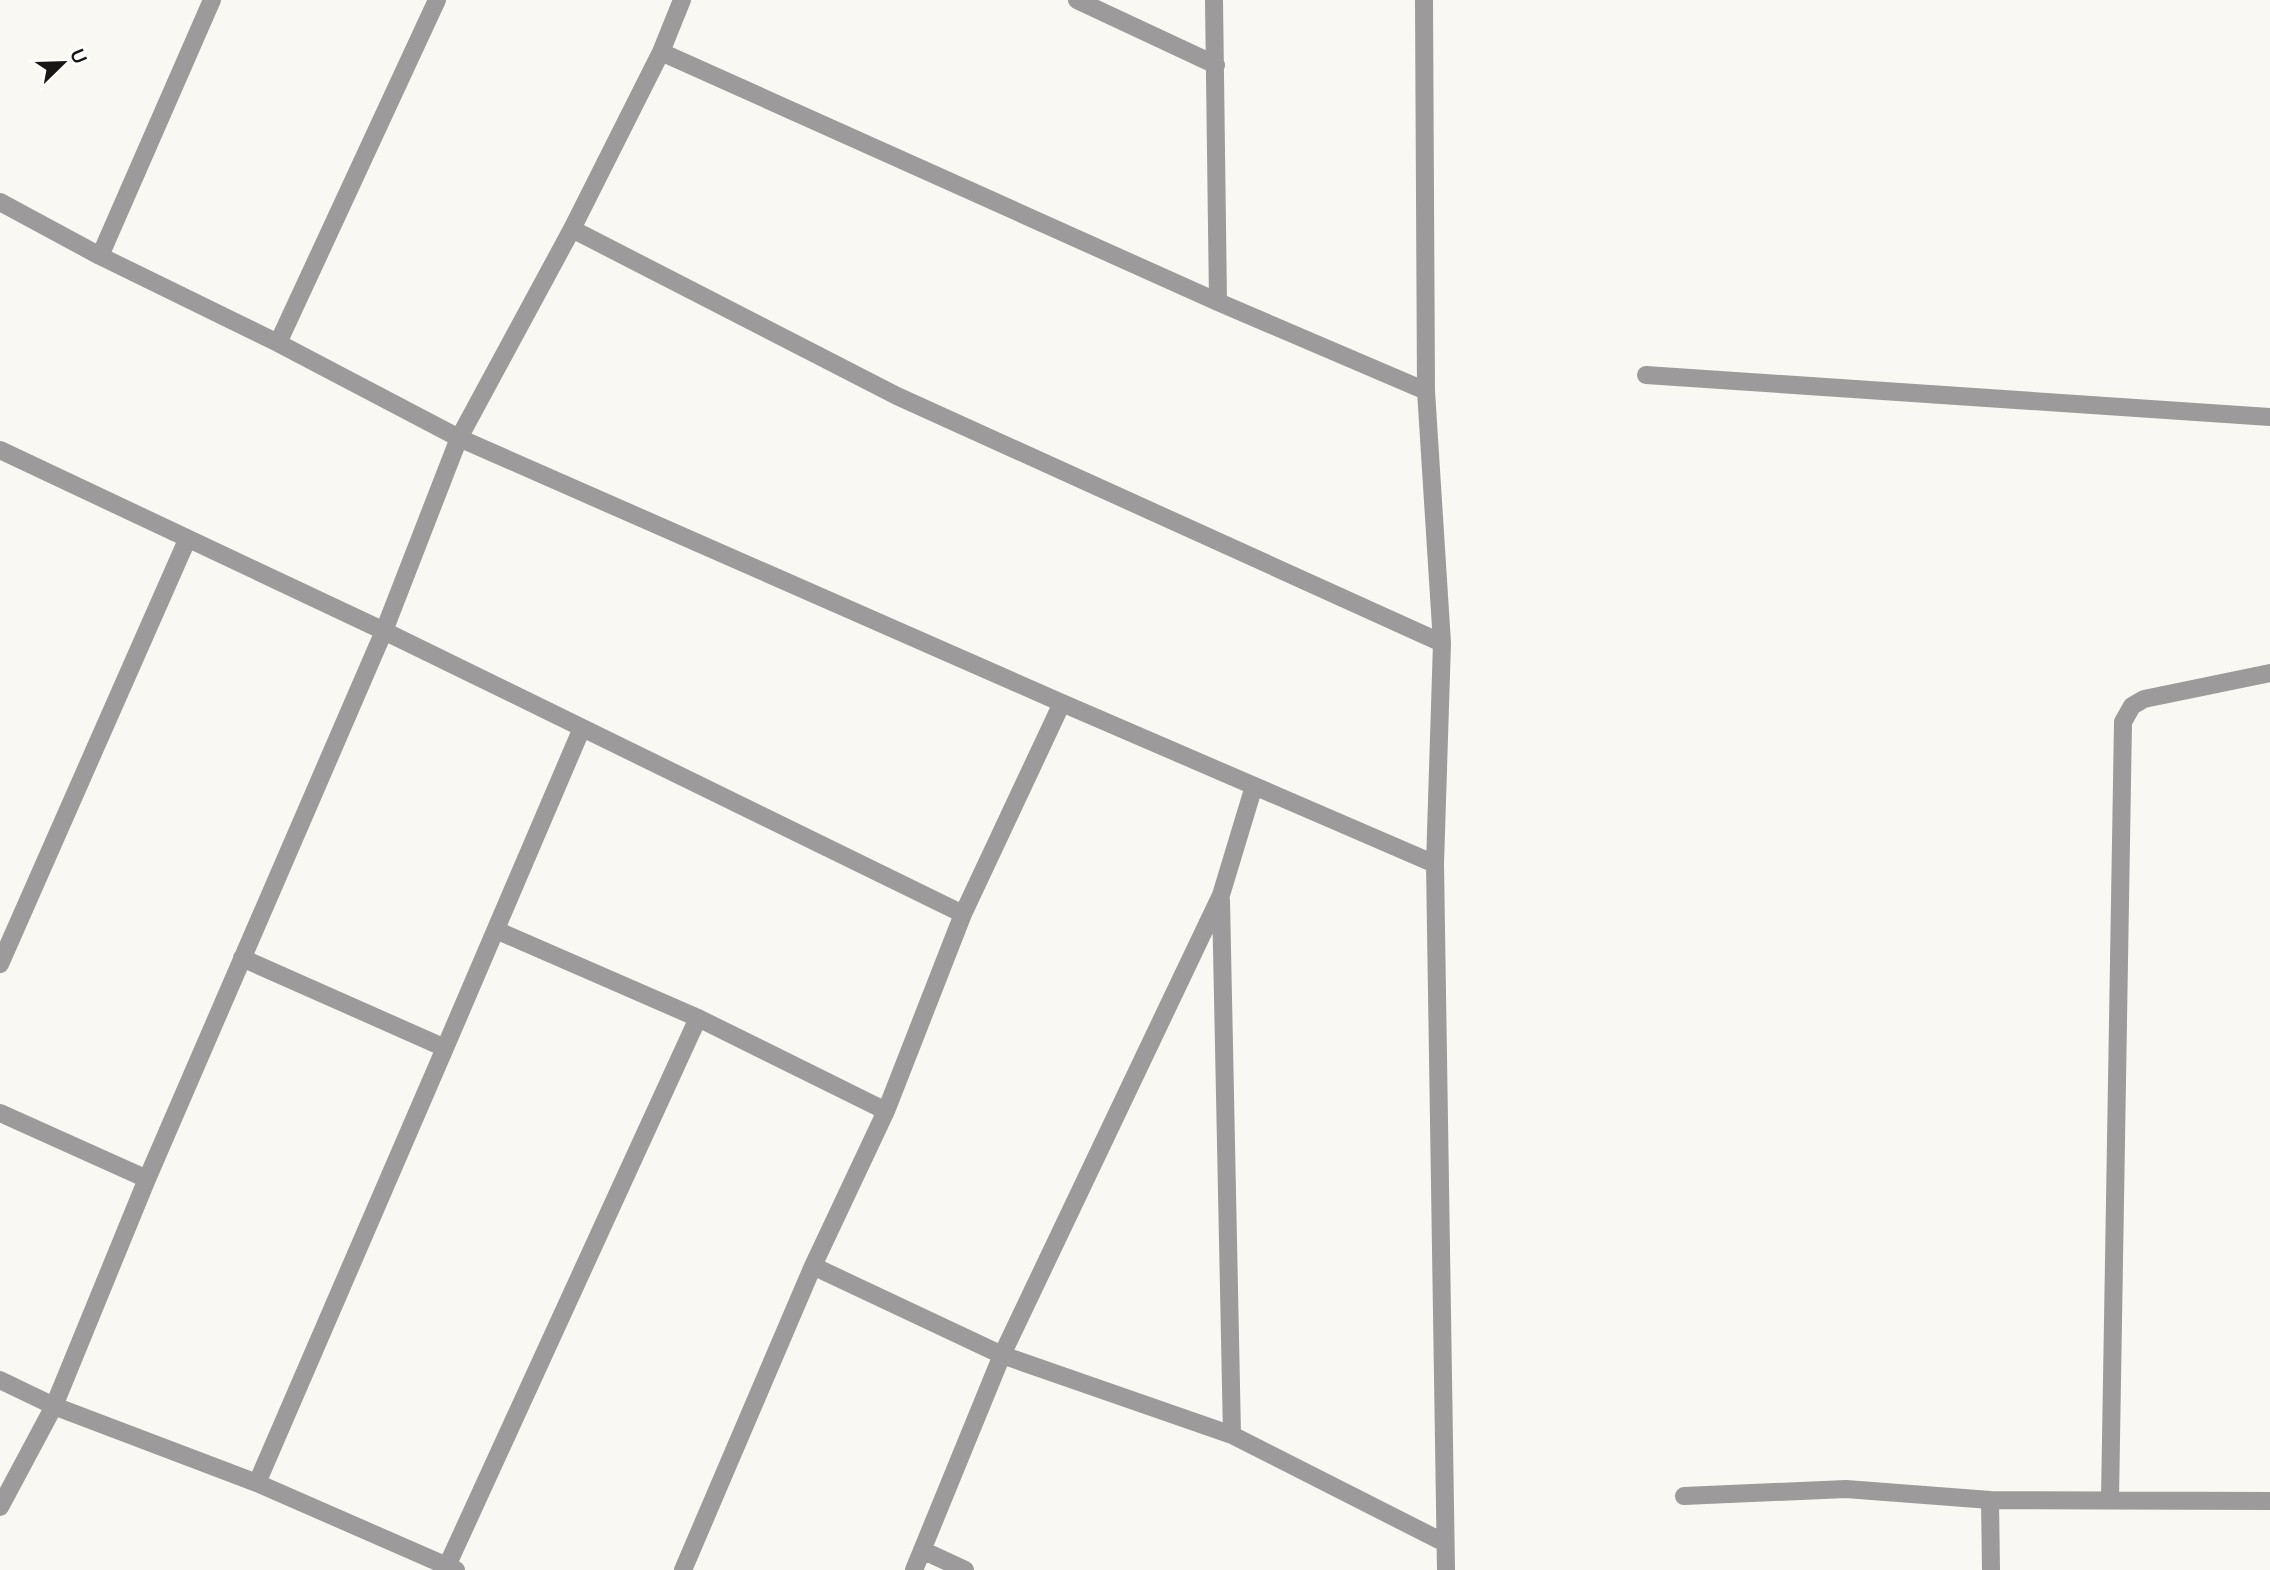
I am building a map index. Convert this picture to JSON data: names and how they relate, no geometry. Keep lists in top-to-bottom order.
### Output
{
  "north": "top right"
}
